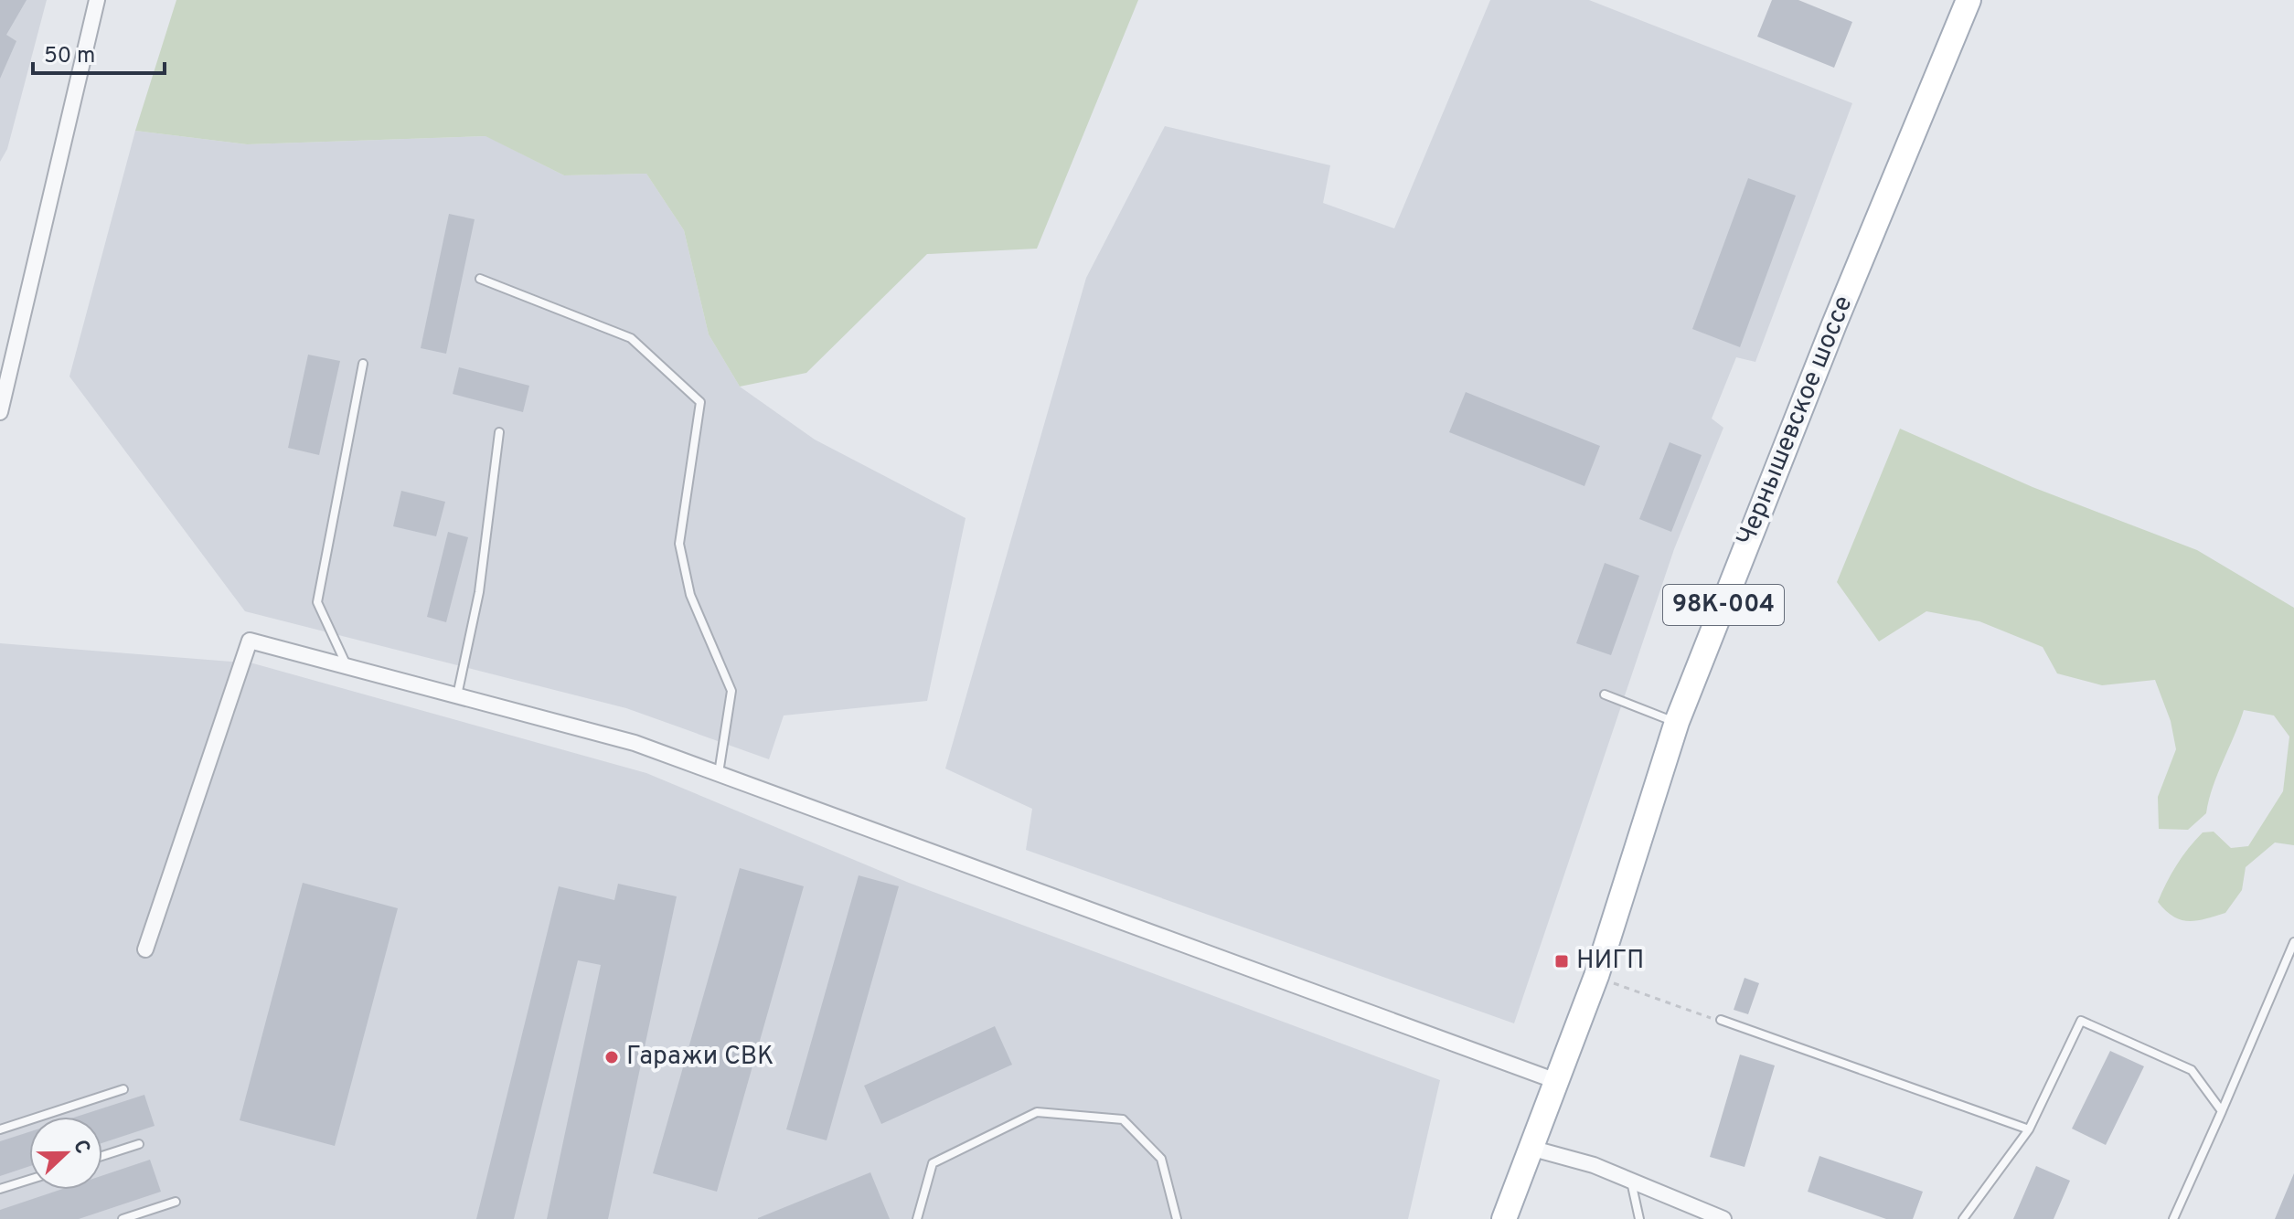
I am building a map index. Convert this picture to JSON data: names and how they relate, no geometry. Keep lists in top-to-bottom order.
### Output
{
  "streets": {
    "main road": ["Чернышевское шоссе", "98К-004"]
  },
  "places": {
    "transit": ["НИГП"],
    "other": ["Гаражи СВК"]
  },
  "scale_bar": "50 m",
  "north": "right"
}
